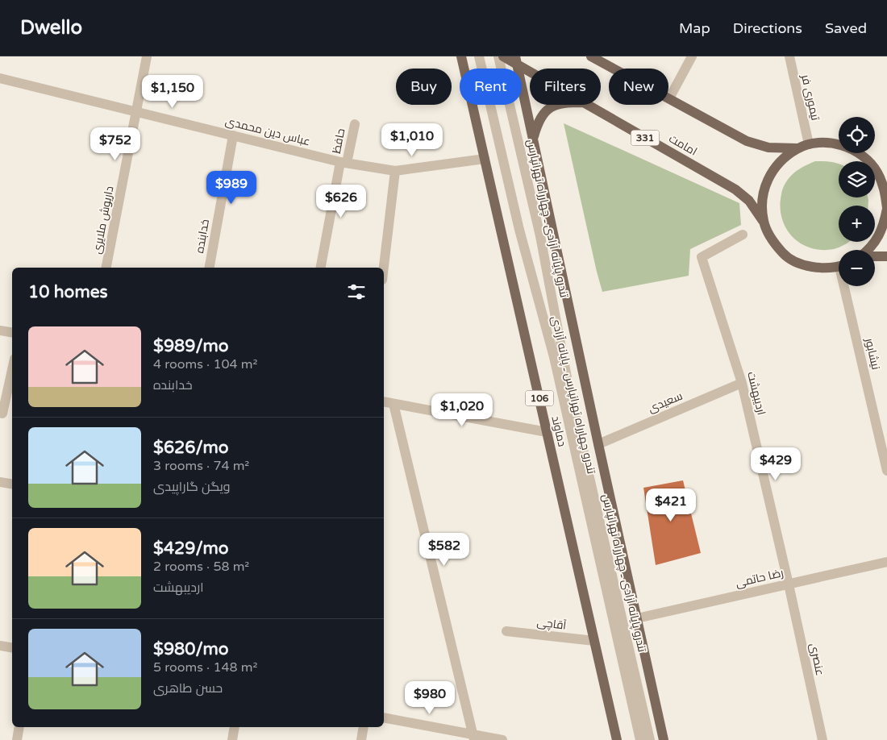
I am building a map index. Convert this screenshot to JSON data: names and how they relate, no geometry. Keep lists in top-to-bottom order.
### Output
{
  "streets": {
    "main road": [
      "331",
      "امامت",
      "106",
      "دماوند"
    ],
    "street": [
      "تیموری فر",
      "عباس دین محمدی",
      "حافظ",
      "تندرو پایانه آزادی ـ چهارراه تهرانپارس",
      "داریوش ملایری",
      "خدابنده",
      "نیشابور",
      "اردیبهشت",
      "تندرو چهارراه تهرانپارس ـ پایانه آزادی",
      "سعیدی",
      "رضا حاتمی",
      "آقاچی",
      "عنصری"
    ]
  },
  "crossings": [
    ["عباس دین محمدی", "حافظ"],
    ["عباس دین محمدی", "داریوش ملایری"],
    ["عباس دین محمدی", "خدابنده"],
    ["عباس دین محمدی", "دماوند"],
    ["اردیبهشت", "سعیدی"],
    ["اردیبهشت", "رضا حاتمی"],
    ["اردیبهشت", "عنصری"],
    ["دماوند", "آقاچی"],
    ["رضا حاتمی", "عنصری"]
  ],
  "page": {
    "header": "Dwello",
    "nav": ["Map", "Directions", "Saved"],
    "chip": [
      "Buy",
      "Rent",
      "Filters",
      "New"
    ],
    "price": [
      "$1,150",
      "$1,010",
      "$752",
      "$989",
      "$626",
      "$1,020",
      "$429",
      "$421",
      "$582",
      "$980"
    ],
    "map_buttons": ["+", "−"],
    "heading": "10 homes",
    "list": [
      {
        "name": "$989/mo",
        "note": "4 rooms · 104 m² · خدابنده"
      },
      {
        "name": "$626/mo",
        "note": "3 rooms · 74 m² · ویگن گاراپیدی"
      },
      {
        "name": "$429/mo",
        "note": "2 rooms · 58 m² · اردیبهشت"
      },
      {
        "name": "$980/mo",
        "note": "5 rooms · 148 m² · حسن طاهری"
      }
    ]
  }
}
